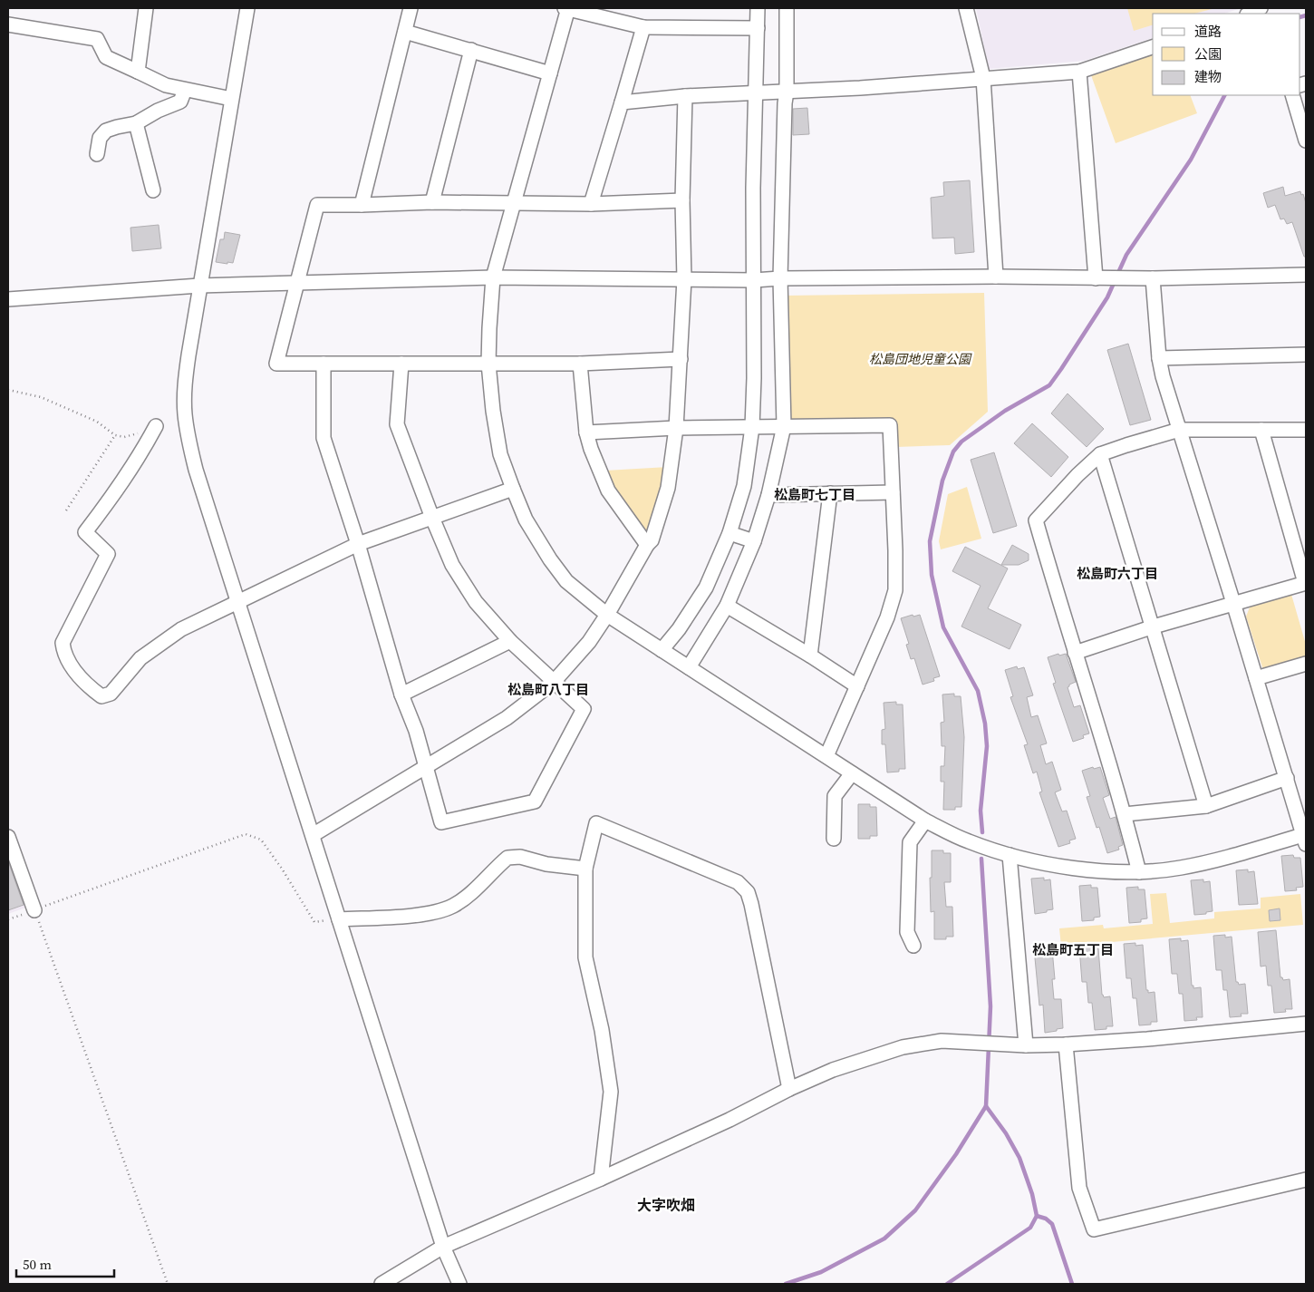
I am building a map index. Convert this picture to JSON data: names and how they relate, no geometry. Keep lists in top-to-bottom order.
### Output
{
  "districts": [
    "松島町七丁目",
    "松島町六丁目",
    "松島町八丁目",
    "松島町五丁目",
    "大字吹畑"
  ],
  "parks": ["松島団地児童公園"],
  "legend": ["道路", "公園", "建物"],
  "scale_bar": "50 m"
}
